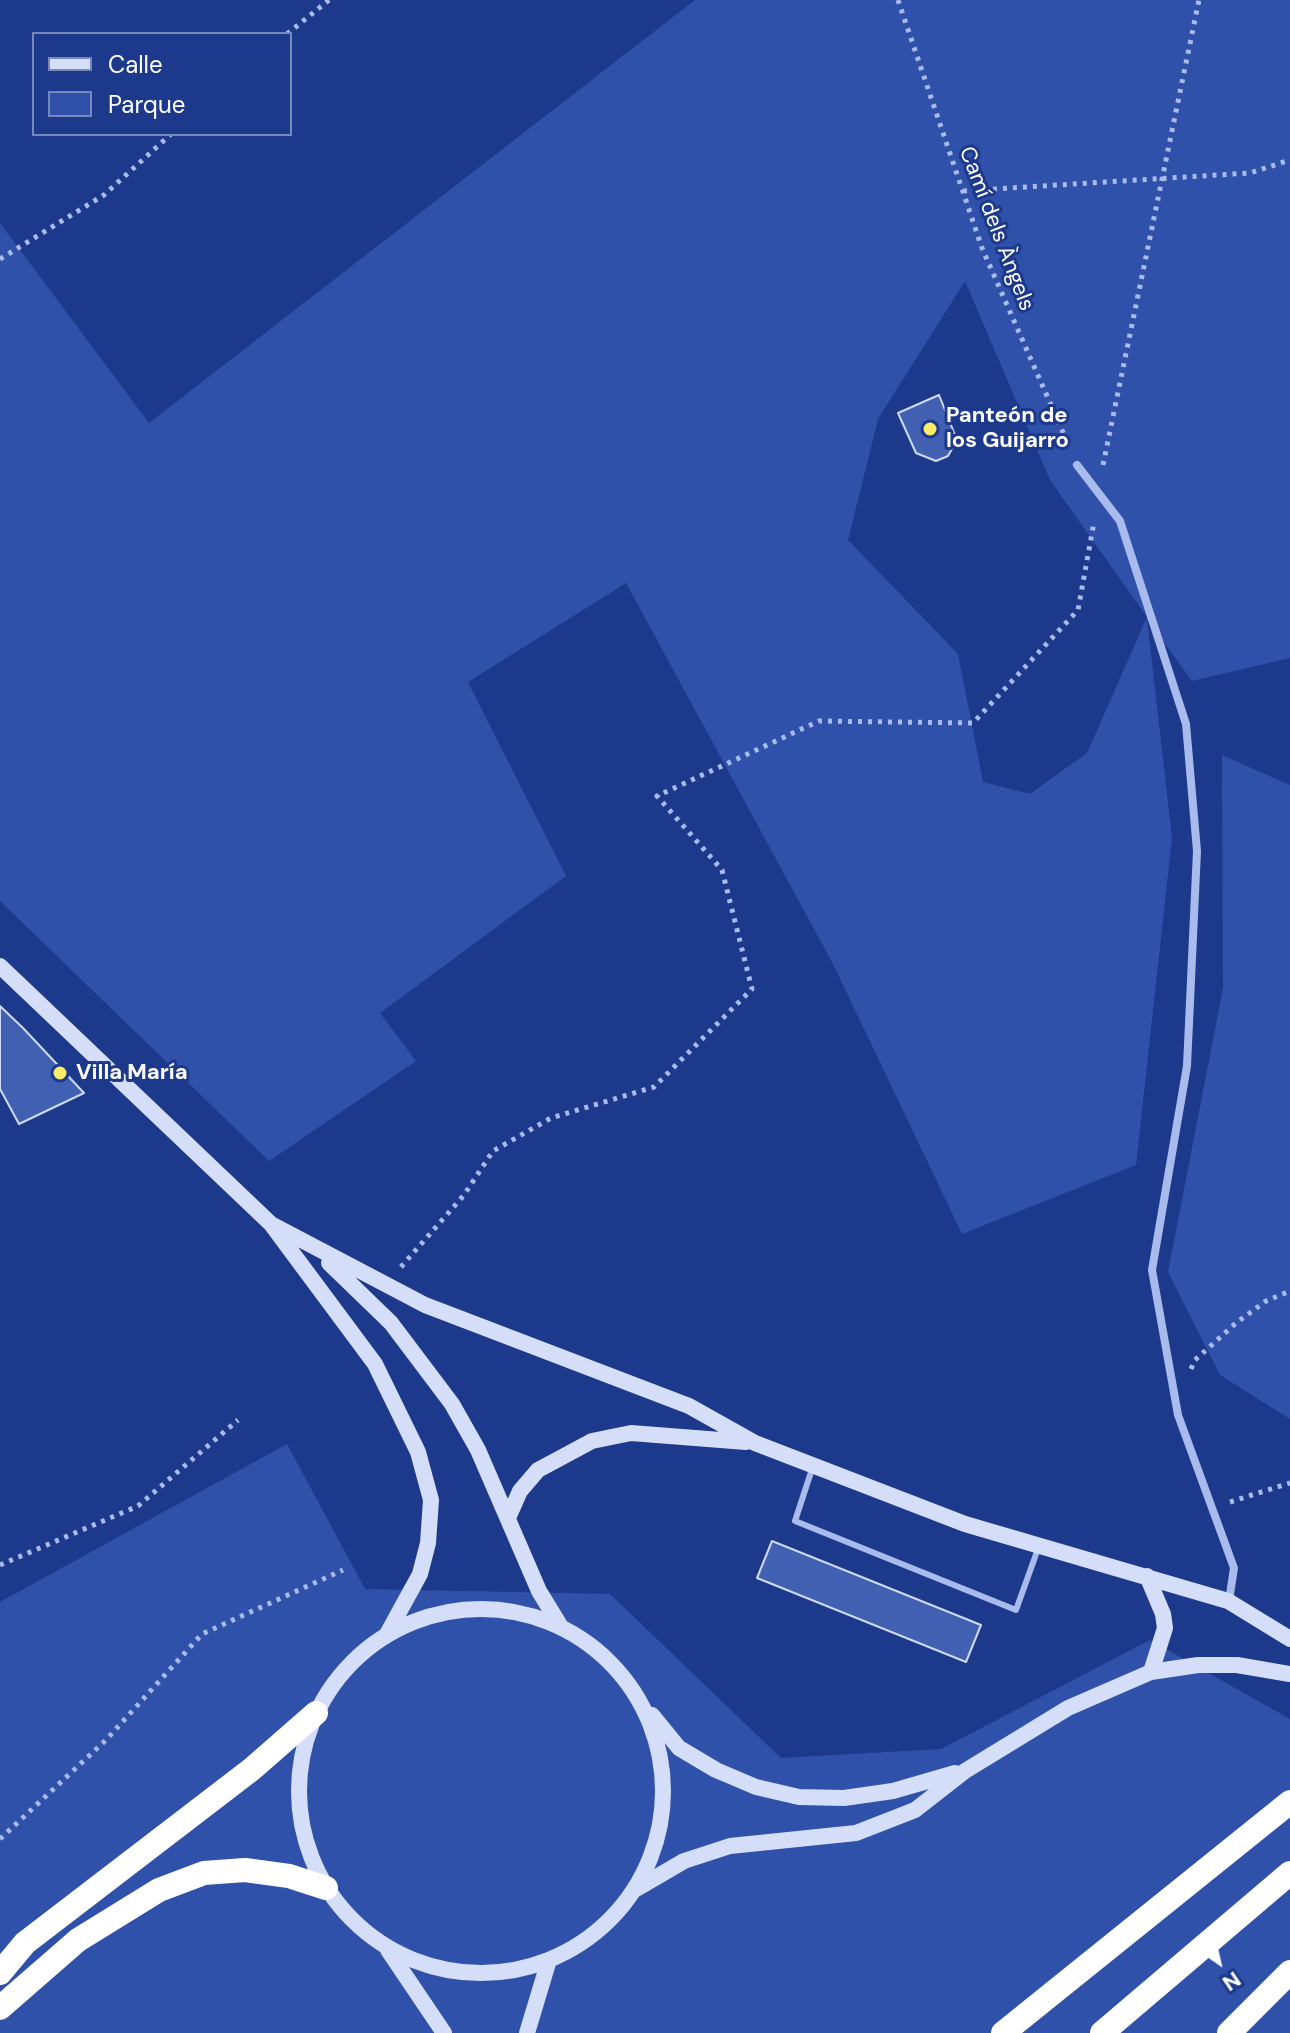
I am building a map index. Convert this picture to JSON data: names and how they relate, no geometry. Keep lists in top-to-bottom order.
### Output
{
  "streets": {
    "path": ["Camí dels Àngels"]
  },
  "places": ["Panteón de los Guijarro", "Villa María"],
  "legend": ["Calle", "Parque"],
  "north": "bottom right"
}
